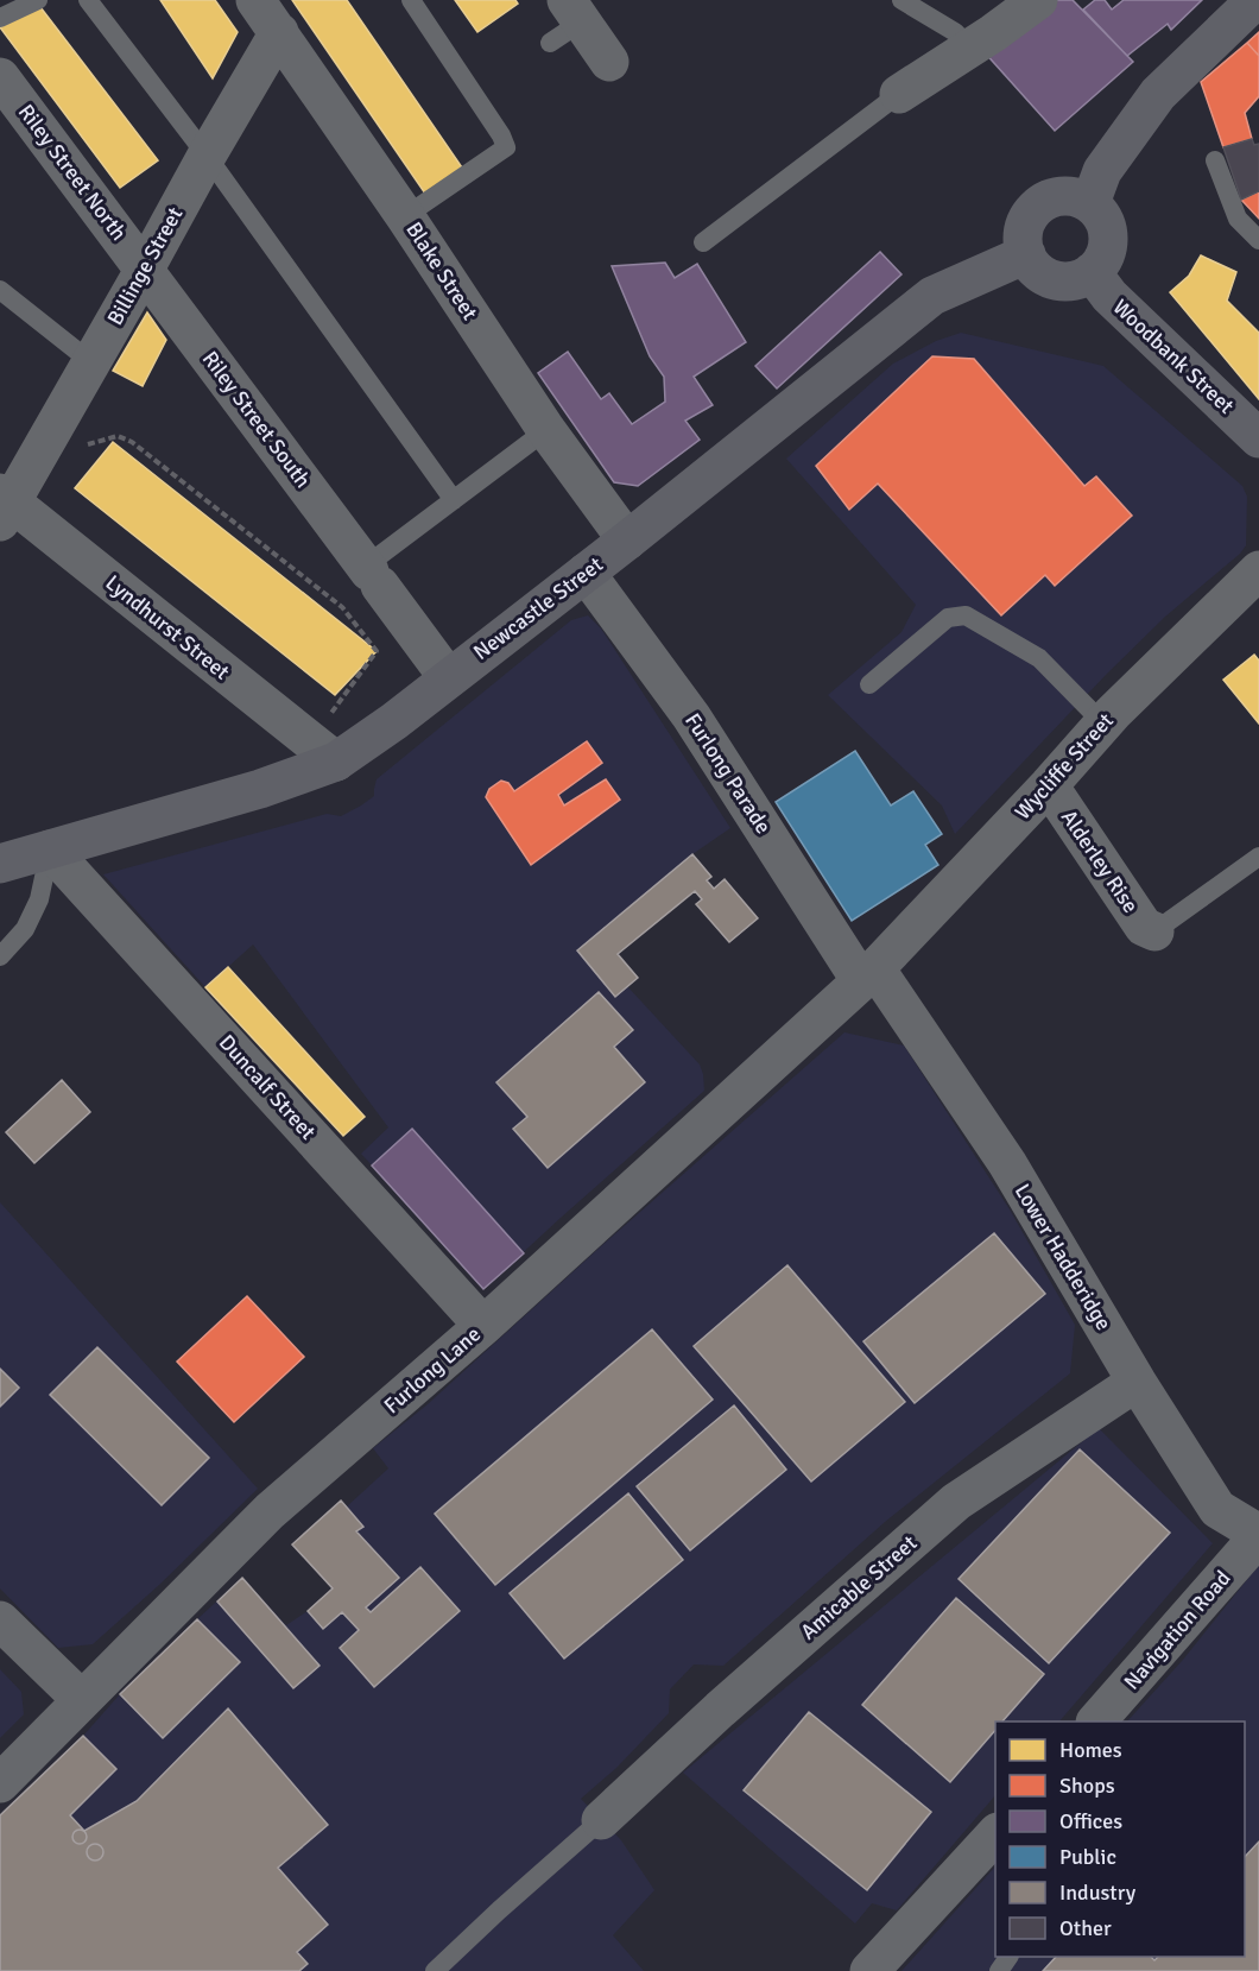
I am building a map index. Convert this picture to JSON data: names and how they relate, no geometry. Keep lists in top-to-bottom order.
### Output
{
  "streets": {
    "main road": ["Woodbank Street", "Newcastle Street"],
    "street": [
      "Riley Street North",
      "Billinge Street",
      "Blake Street",
      "Riley Street South",
      "Lyndhurst Street",
      "Wycliffe Street",
      "Furlong Parade",
      "Alderley Rise",
      "Duncalf Street",
      "Lower Hadderidge",
      "Furlong Lane",
      "Amicable Street",
      "Navigation Road"
    ]
  },
  "crossings": [
    ["Riley Street North", "Billinge Street"],
    ["Riley Street North", "Riley Street South"],
    ["Billinge Street", "Blake Street"],
    ["Billinge Street", "Riley Street South"],
    ["Billinge Street", "Lyndhurst Street"],
    ["Blake Street", "Newcastle Street"],
    ["Woodbank Street", "Newcastle Street"],
    ["Riley Street South", "Newcastle Street"],
    ["Newcastle Street", "Lyndhurst Street"],
    ["Newcastle Street", "Furlong Parade"],
    ["Newcastle Street", "Duncalf Street"],
    ["Wycliffe Street", "Furlong Parade"],
    ["Wycliffe Street", "Alderley Rise"],
    ["Wycliffe Street", "Lower Hadderidge"],
    ["Wycliffe Street", "Furlong Lane"],
    ["Furlong Parade", "Lower Hadderidge"],
    ["Furlong Parade", "Furlong Lane"],
    ["Duncalf Street", "Furlong Lane"],
    ["Lower Hadderidge", "Furlong Lane"],
    ["Lower Hadderidge", "Amicable Street"],
    ["Lower Hadderidge", "Navigation Road"]
  ],
  "legend": [
    "Homes",
    "Shops",
    "Offices",
    "Public",
    "Industry",
    "Other"
  ]
}
